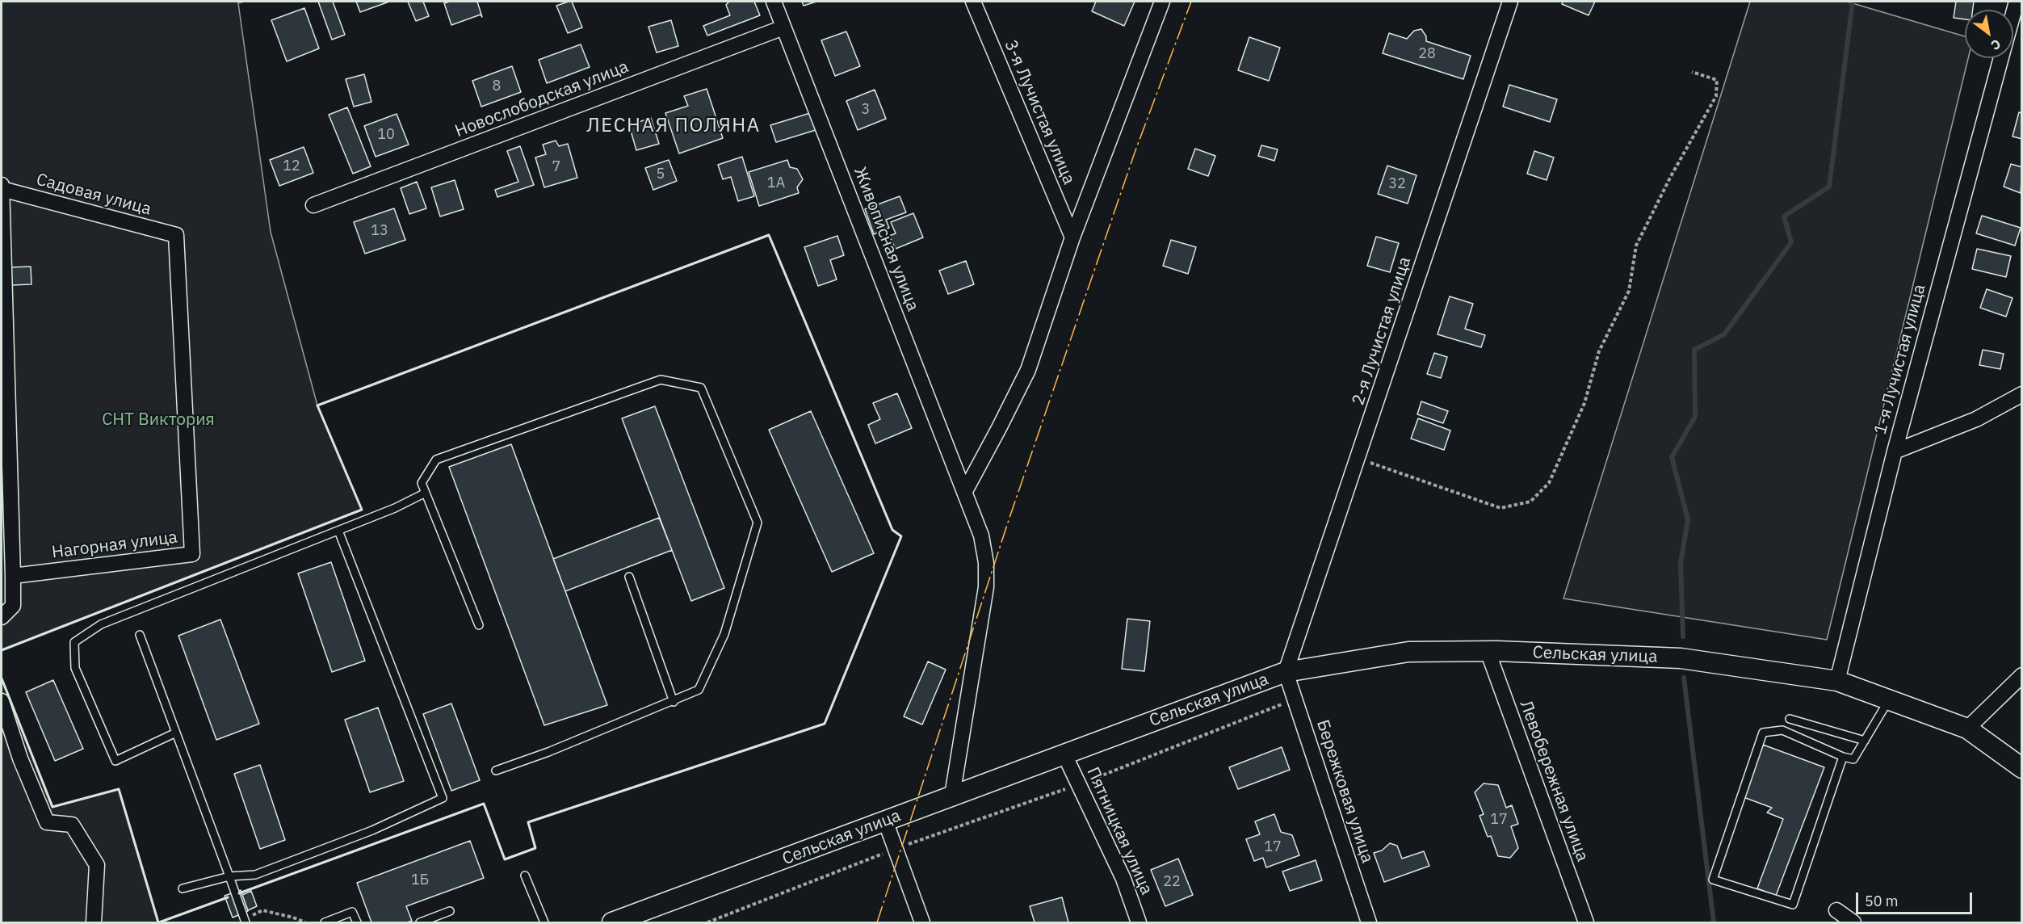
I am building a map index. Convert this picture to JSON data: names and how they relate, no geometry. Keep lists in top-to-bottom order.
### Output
{
  "streets": {
    "street": [
      "Новослободская улица",
      "3-я Лучистая улица",
      "Садовая улица",
      "Живописная улица",
      "2-я Лучистая улица",
      "1-я Лучистая улица",
      "Нагорная улица",
      "Сельская улица",
      "Левобережная улица",
      "Бережковая улица",
      "Пятницкая улица"
    ]
  },
  "crossings": [
    ["Новослободская улица", "Живописная улица"],
    ["3-я Лучистая улица", "Живописная улица"],
    ["Садовая улица", "Нагорная улица"],
    ["Живописная улица", "Сельская улица"],
    ["2-я Лучистая улица", "Сельская улица"],
    ["2-я Лучистая улица", "Бережковая улица"],
    ["1-я Лучистая улица", "Сельская улица"],
    ["Сельская улица", "Левобережная улица"],
    ["Сельская улица", "Бережковая улица"],
    ["Сельская улица", "Пятницкая улица"]
  ],
  "districts": ["ЛЕСНАЯ ПОЛЯНА"],
  "parks": ["СНТ Виктория"],
  "house_numbers": [
    "28",
    "8",
    "3",
    "10",
    "12",
    "7",
    "5",
    "1А",
    "32",
    "13",
    "17",
    "17",
    "1Б",
    "22"
  ],
  "scale_bar": "50 m",
  "north": "bottom right"
}
